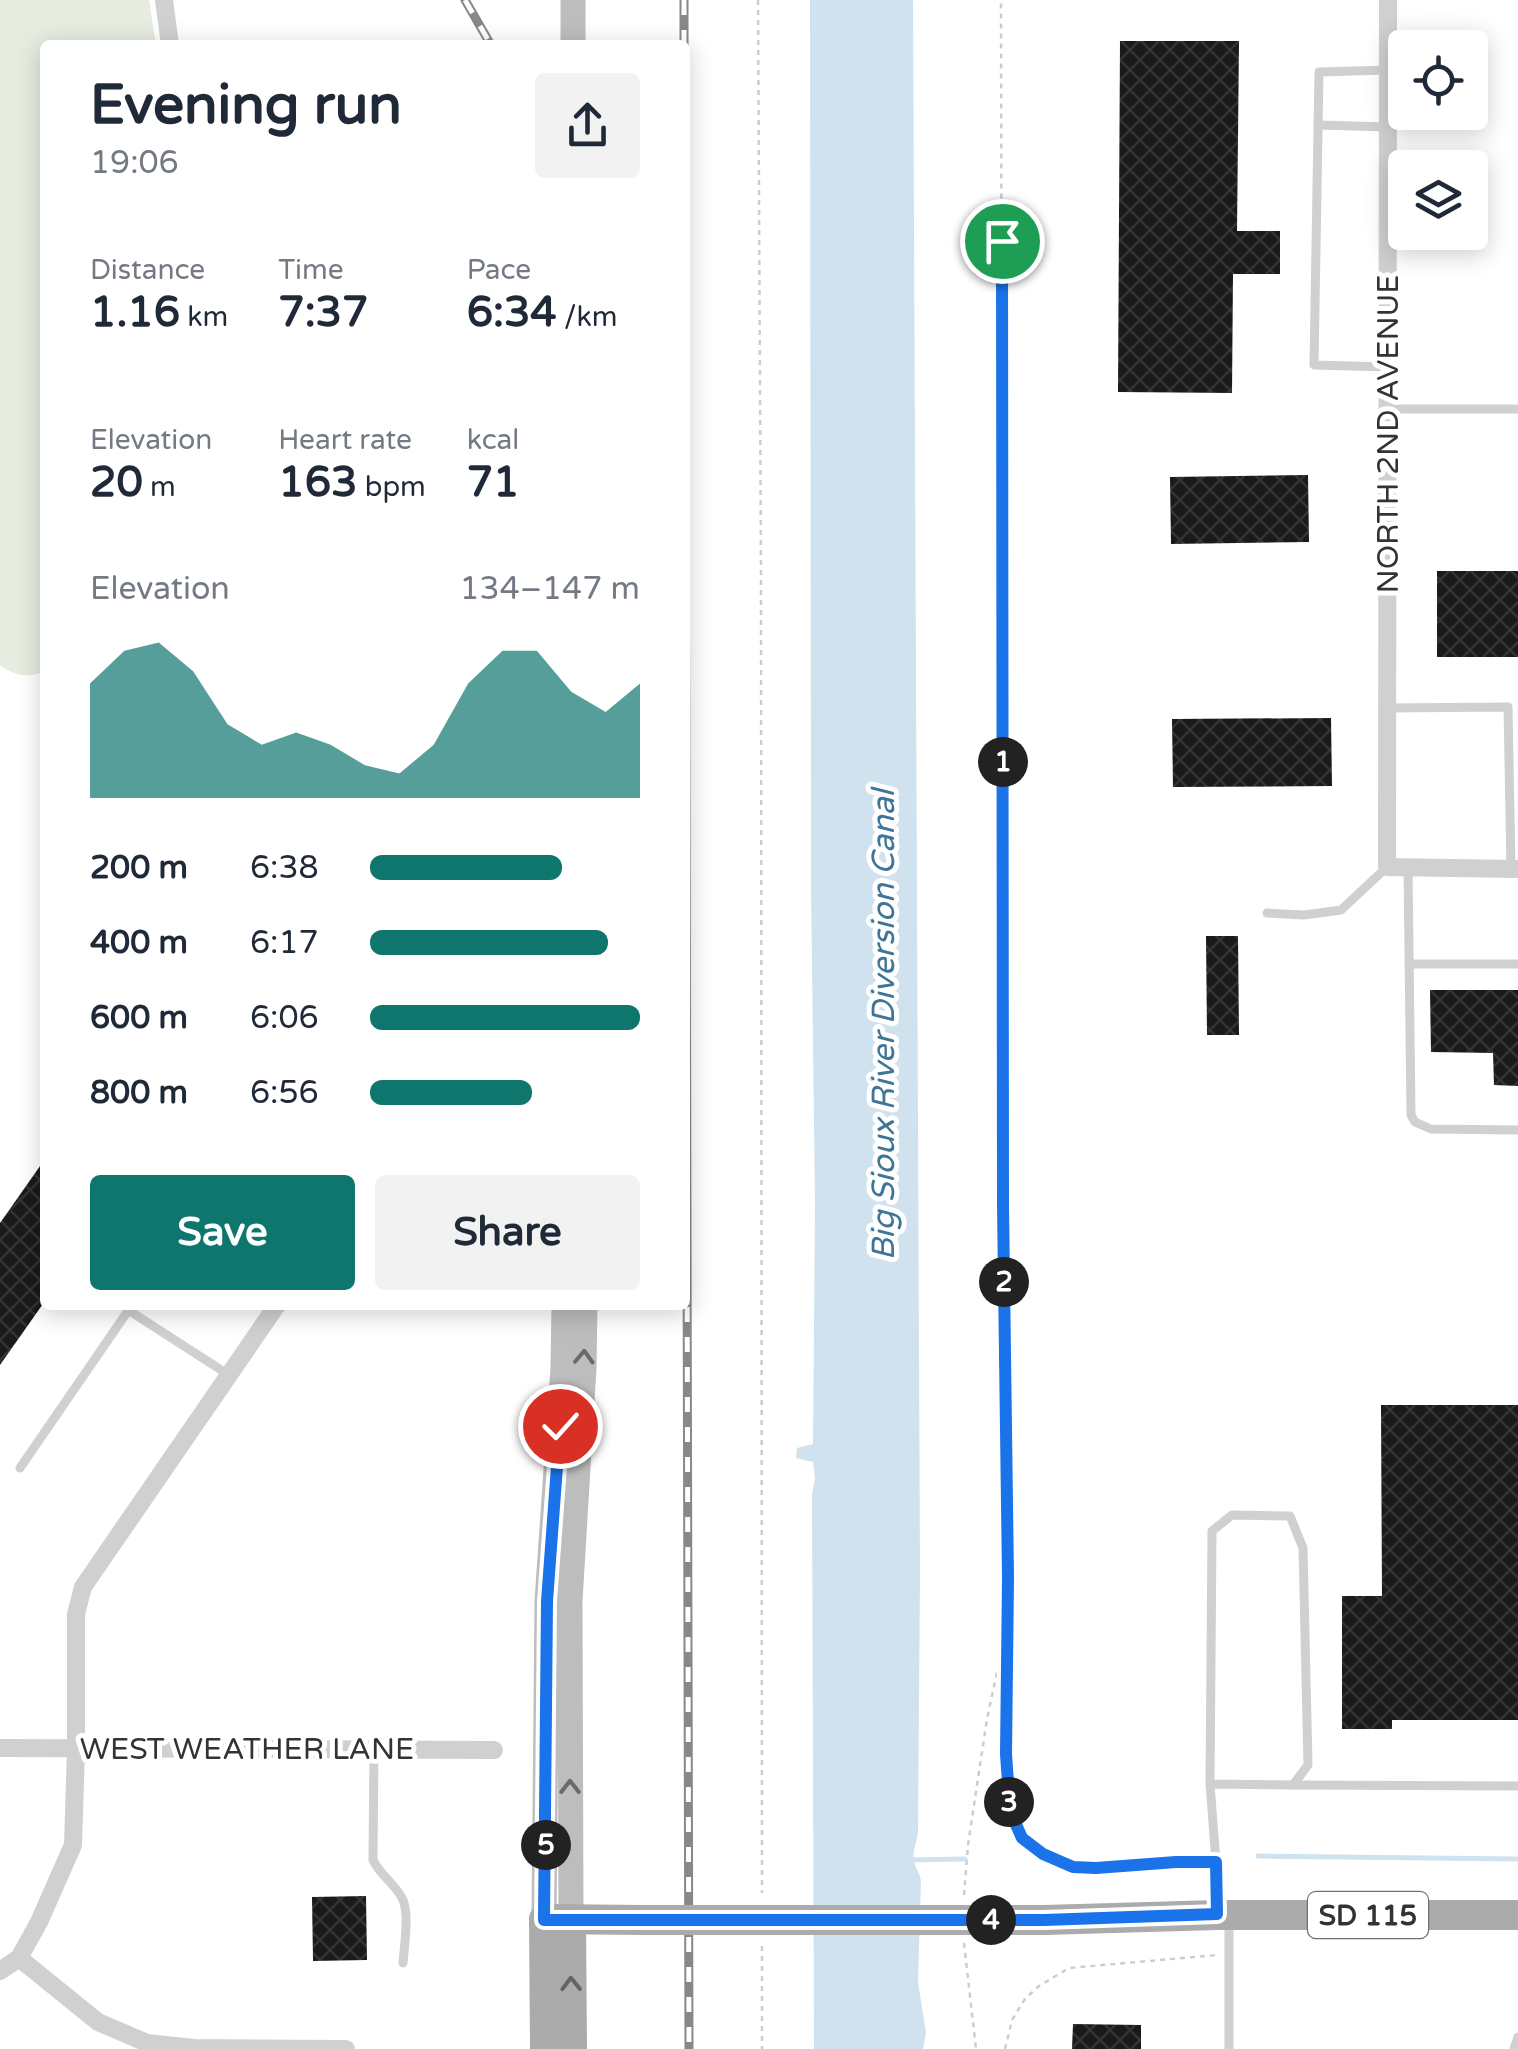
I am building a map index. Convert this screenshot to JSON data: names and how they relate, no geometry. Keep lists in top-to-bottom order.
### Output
{
  "streets": {
    "main road": ["SD 115"],
    "street": ["NORTH 2ND AVENUE", "WEST WEATHER LANE"]
  },
  "water": ["Big Sioux River Diversion Canal"],
  "page": {
    "heading": ["Evening run", "19:06"],
    "stats": [
      ["Distance", "1.16 km"],
      ["Time", "7:37"],
      ["Pace", "6:34 /km"],
      ["Elevation", "20 m"],
      ["Heart rate", "163 bpm"],
      ["kcal", "71"]
    ],
    "chart": ["Elevation", "134–147 m"],
    "pins": [
      "1",
      "2",
      "3",
      "5",
      "4"
    ],
    "list": [
      {
        "name": "200 m",
        "note": "6:38"
      },
      {
        "name": "400 m",
        "note": "6:17"
      },
      {
        "name": "600 m",
        "note": "6:06"
      },
      {
        "name": "800 m",
        "note": "6:56"
      }
    ],
    "buttons": ["Save", "Share"]
  }
}
